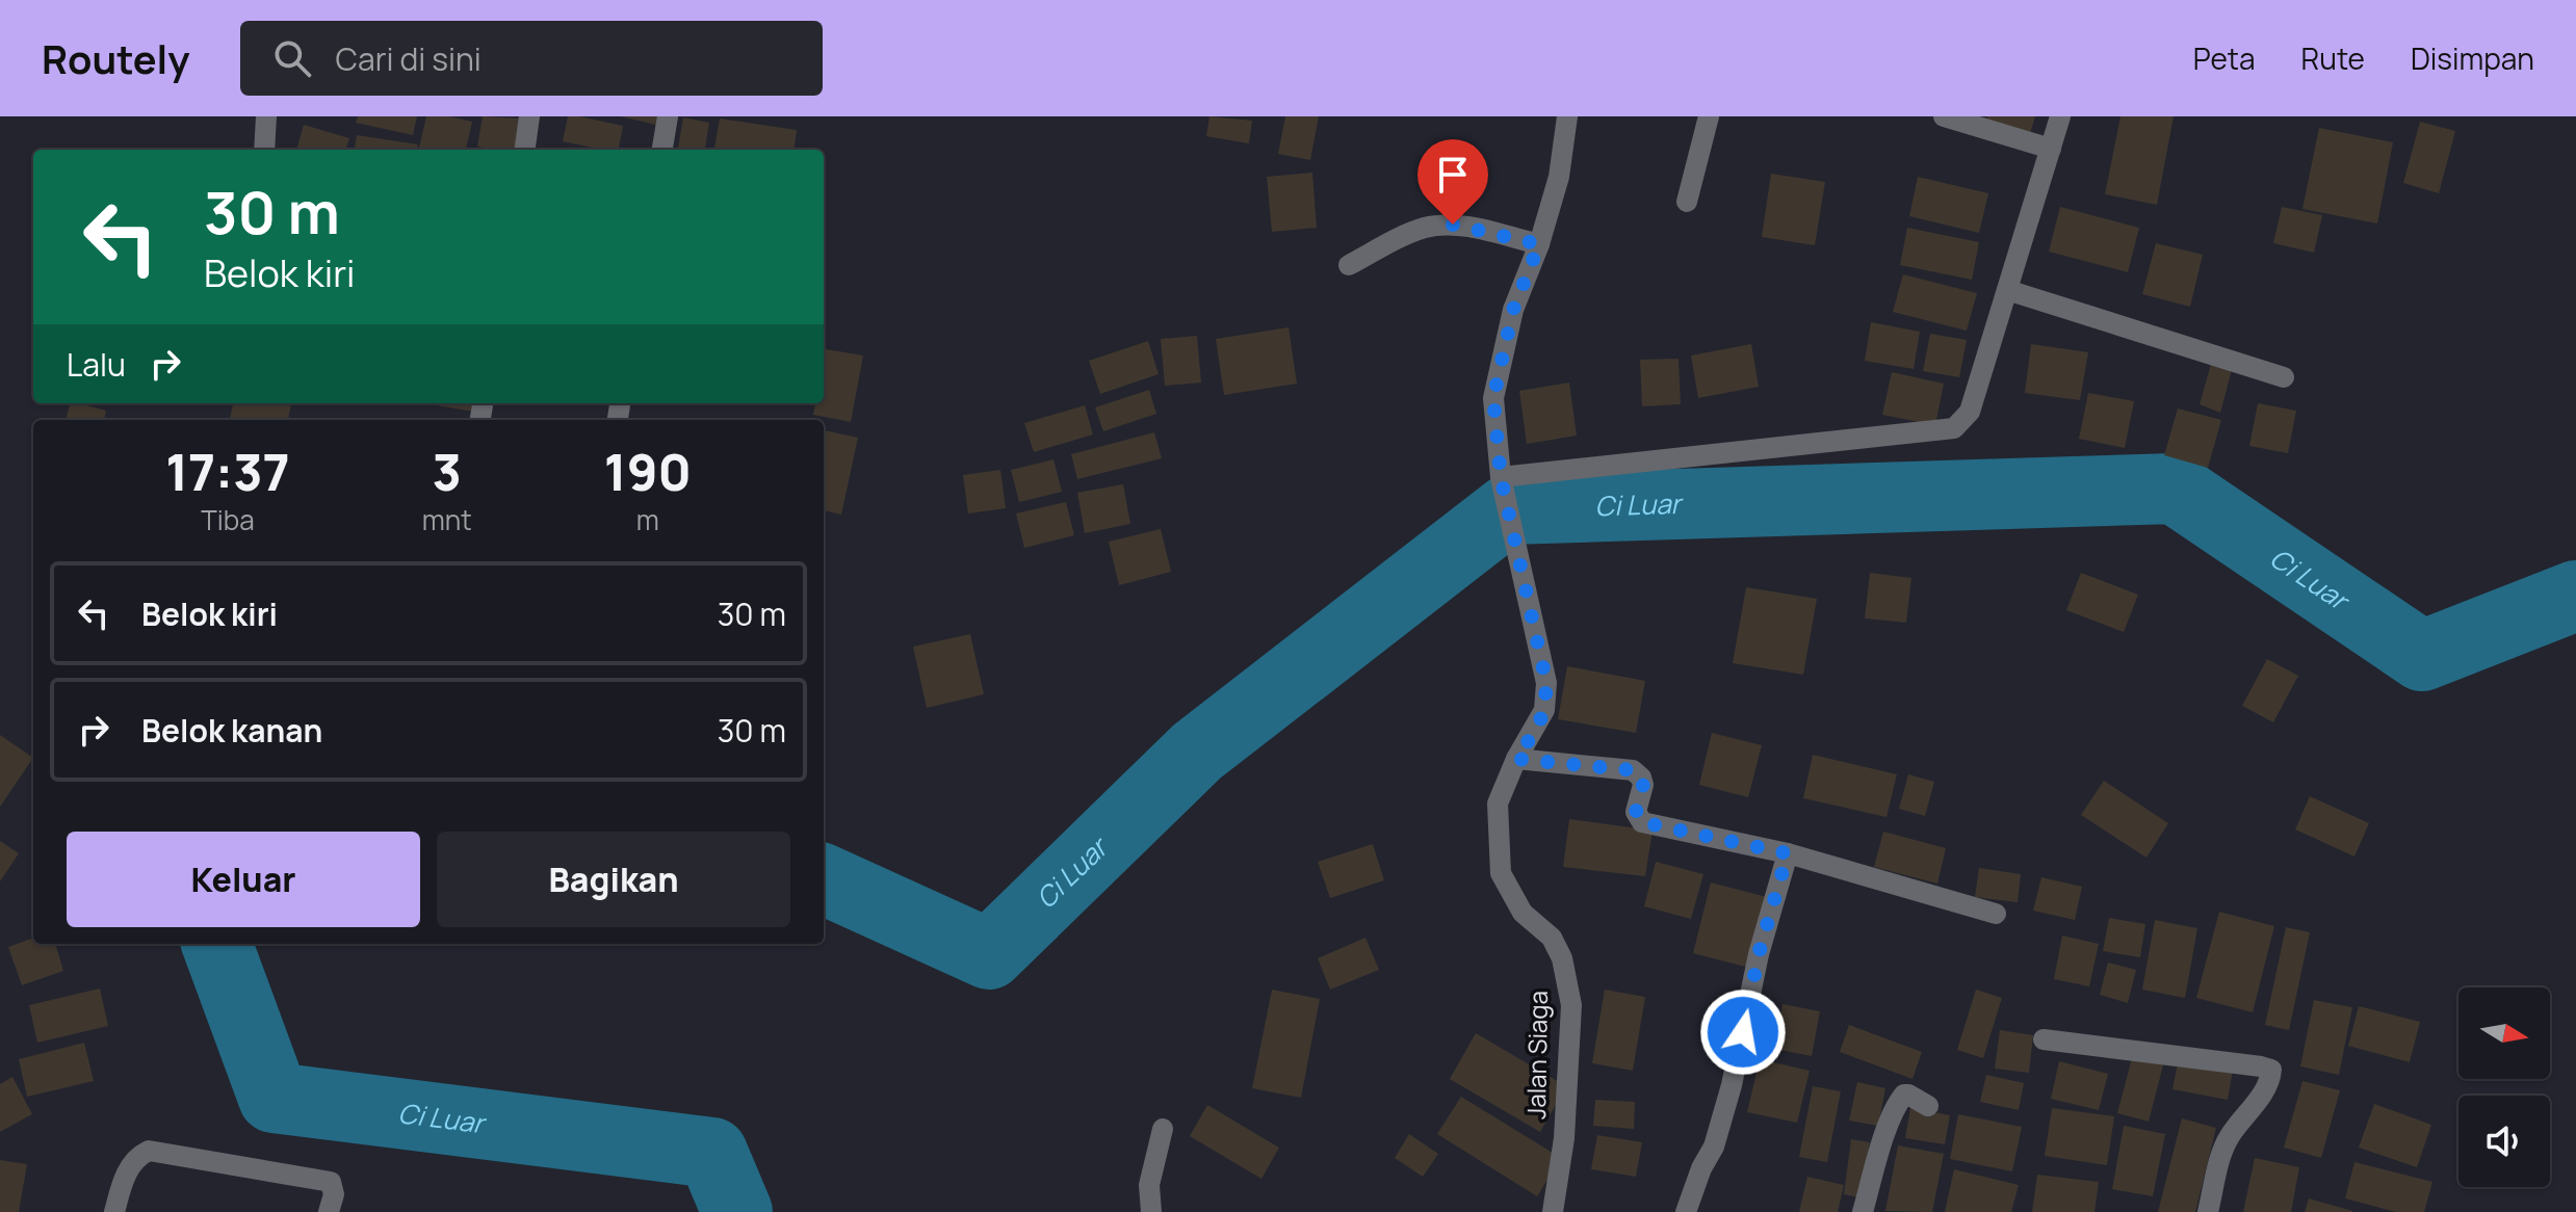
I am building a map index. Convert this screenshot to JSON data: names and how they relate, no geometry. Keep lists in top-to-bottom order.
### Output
{
  "streets": {
    "street": ["Jalan Siaga"]
  },
  "water": ["Ci Luar"],
  "north": "right",
  "page": {
    "header": "Routely",
    "search": "Cari di sini",
    "nav": ["Peta", "Rute", "Disimpan"],
    "turn": ["30 m", "Belok kiri"],
    "then": "Lalu",
    "eta": [
      "17:37",
      "Tiba",
      "3",
      "mnt",
      "190",
      "m"
    ],
    "list": [
      {
        "name": "Belok kiri",
        "value": "30 m"
      },
      {
        "name": "Belok kanan",
        "value": "30 m"
      }
    ],
    "buttons": ["Keluar", "Bagikan"]
  }
}
